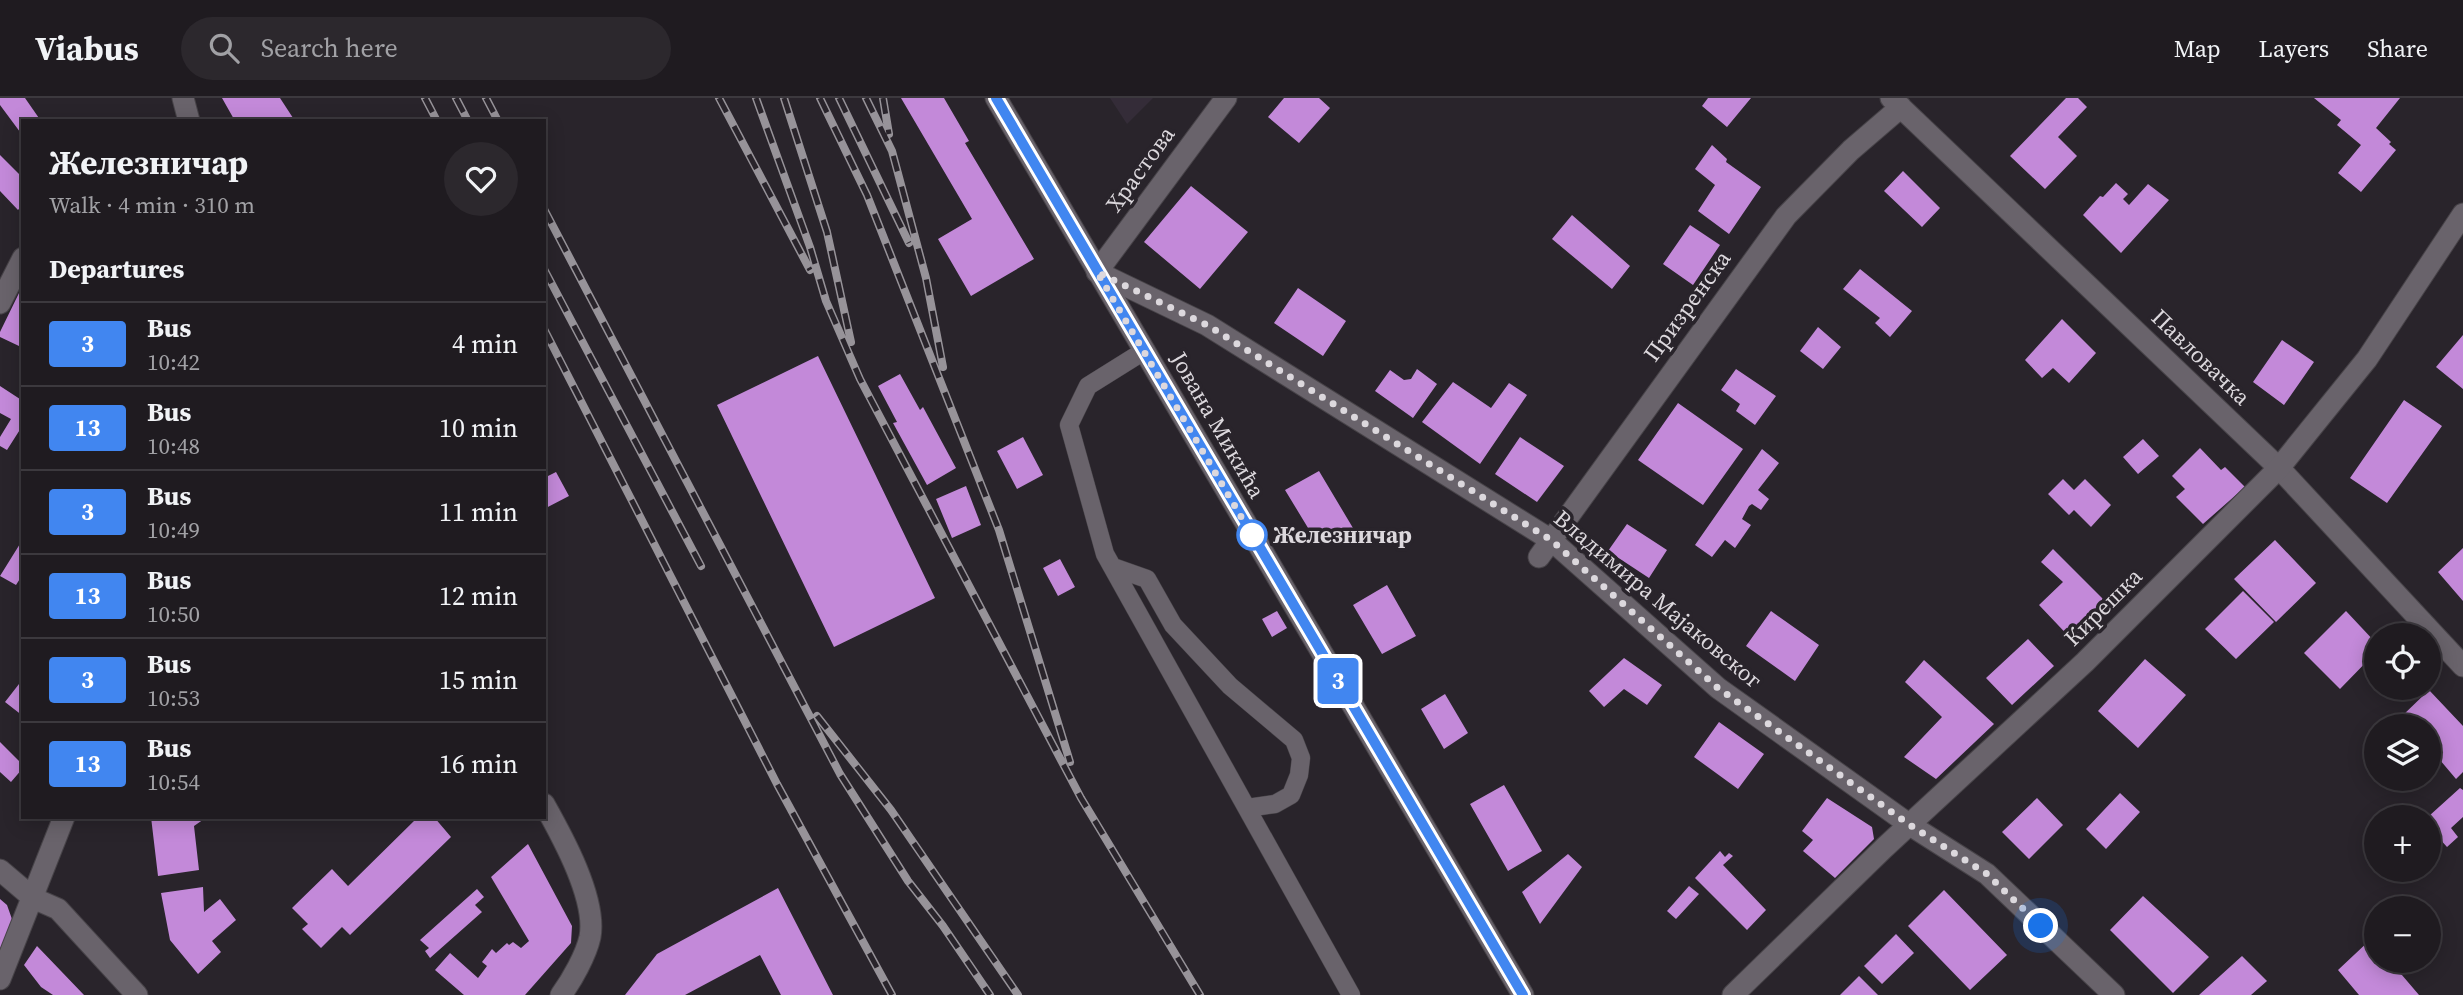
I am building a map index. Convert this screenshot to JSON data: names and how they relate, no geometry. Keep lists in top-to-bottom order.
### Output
{
  "streets": {
    "street": [
      "Храстова",
      "Призренска",
      "Павловачка",
      "Јована Микића",
      "Владимира Мајаковског",
      "Кирешка"
    ]
  },
  "crossings": [
    ["Храстова", "Јована Микића"],
    ["Храстова", "Владимира Мајаковског"],
    ["Призренска", "Павловачка"],
    ["Призренска", "Владимира Мајаковског"],
    ["Павловачка", "Кирешка"],
    ["Јована Микића", "Владимира Мајаковског"],
    ["Владимира Мајаковског", "Кирешка"]
  ],
  "places": ["Железничар"],
  "lines": ["bus line 3"],
  "page": {
    "header": "Viabus",
    "search": "Search here",
    "nav": ["Map", "Layers", "Share"],
    "on_map": "3",
    "heading": [
      ["Железничар", "Walk · 4 min · 310 m"],
      "Departures"
    ],
    "list": [
      {
        "mark": "3",
        "name": "Bus",
        "note": "10:42",
        "value": "4 min"
      },
      {
        "mark": "13",
        "name": "Bus",
        "note": "10:48",
        "value": "10 min"
      },
      {
        "mark": "3",
        "name": "Bus",
        "note": "10:49",
        "value": "11 min"
      },
      {
        "mark": "13",
        "name": "Bus",
        "note": "10:50",
        "value": "12 min"
      },
      {
        "mark": "3",
        "name": "Bus",
        "note": "10:53",
        "value": "15 min"
      },
      {
        "mark": "13",
        "name": "Bus",
        "note": "10:54",
        "value": "16 min"
      }
    ],
    "map_buttons": ["+", "−"]
  }
}
